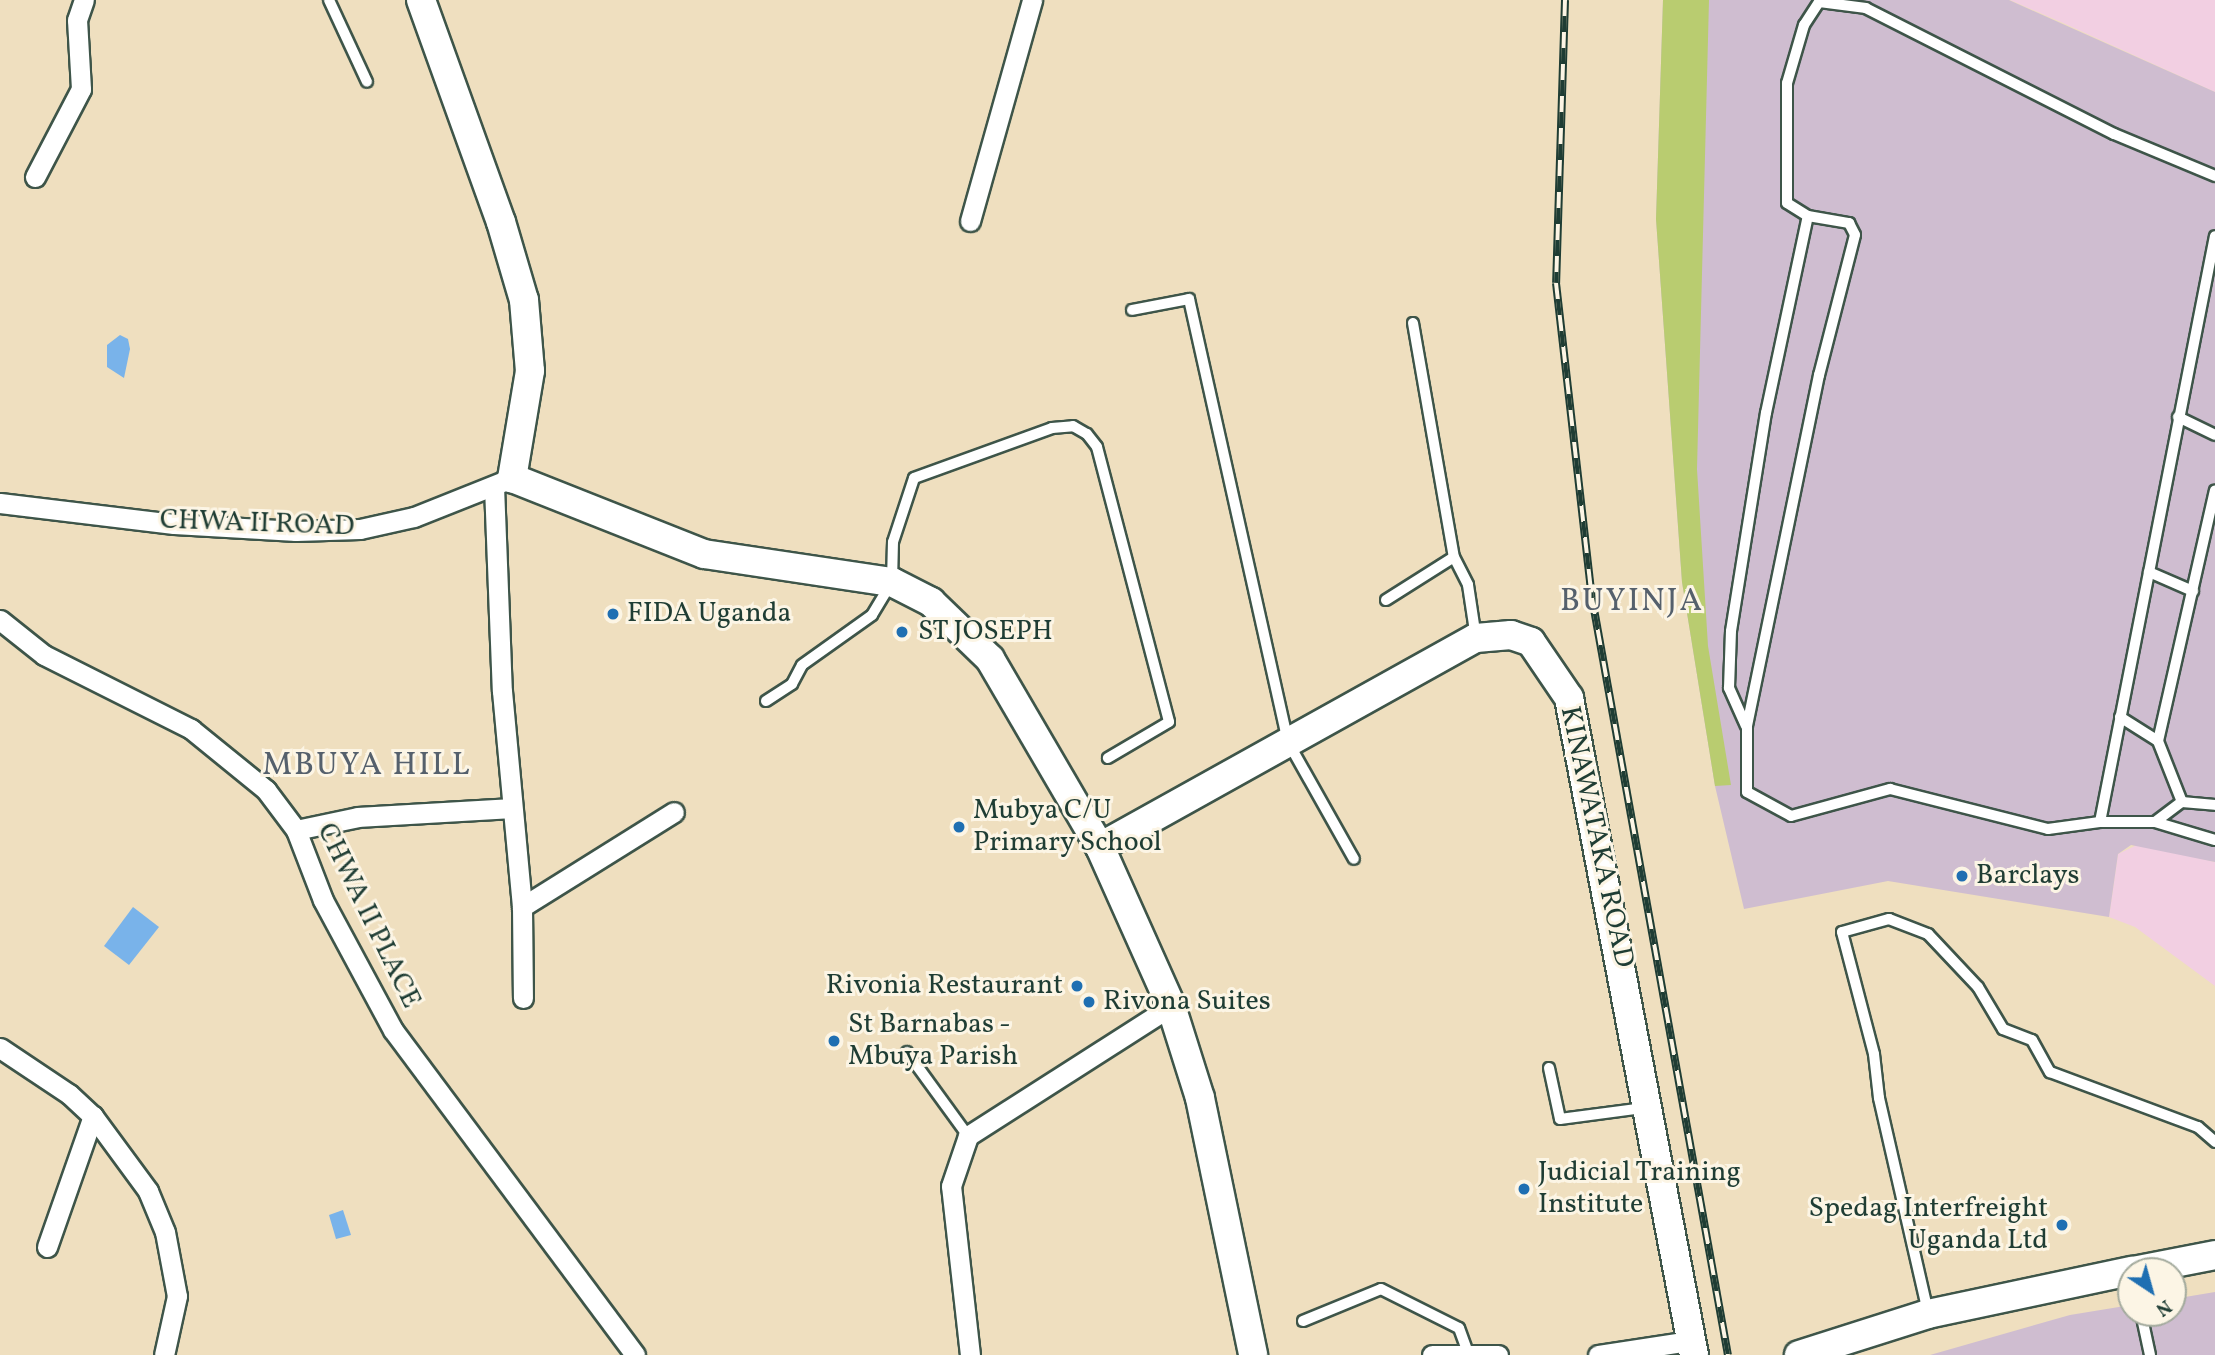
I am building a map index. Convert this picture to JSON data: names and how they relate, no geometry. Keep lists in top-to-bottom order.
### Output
{
  "streets": {
    "street": ["CHWA II ROAD", "KINAWATAKA ROAD", "CHWA II PLACE"]
  },
  "districts": ["BUYINJA", "MBUYA HILL"],
  "places": [
    "FIDA Uganda",
    "ST JOSEPH",
    "Mubya C/U Primary School",
    "Barclays",
    "Rivonia Restaurant",
    "Rivona Suites",
    "St Barnabas - Mbuya Parish",
    "Judicial Training Institute",
    "Spedag Interfreight Uganda Ltd"
  ],
  "north": "bottom right"
}
